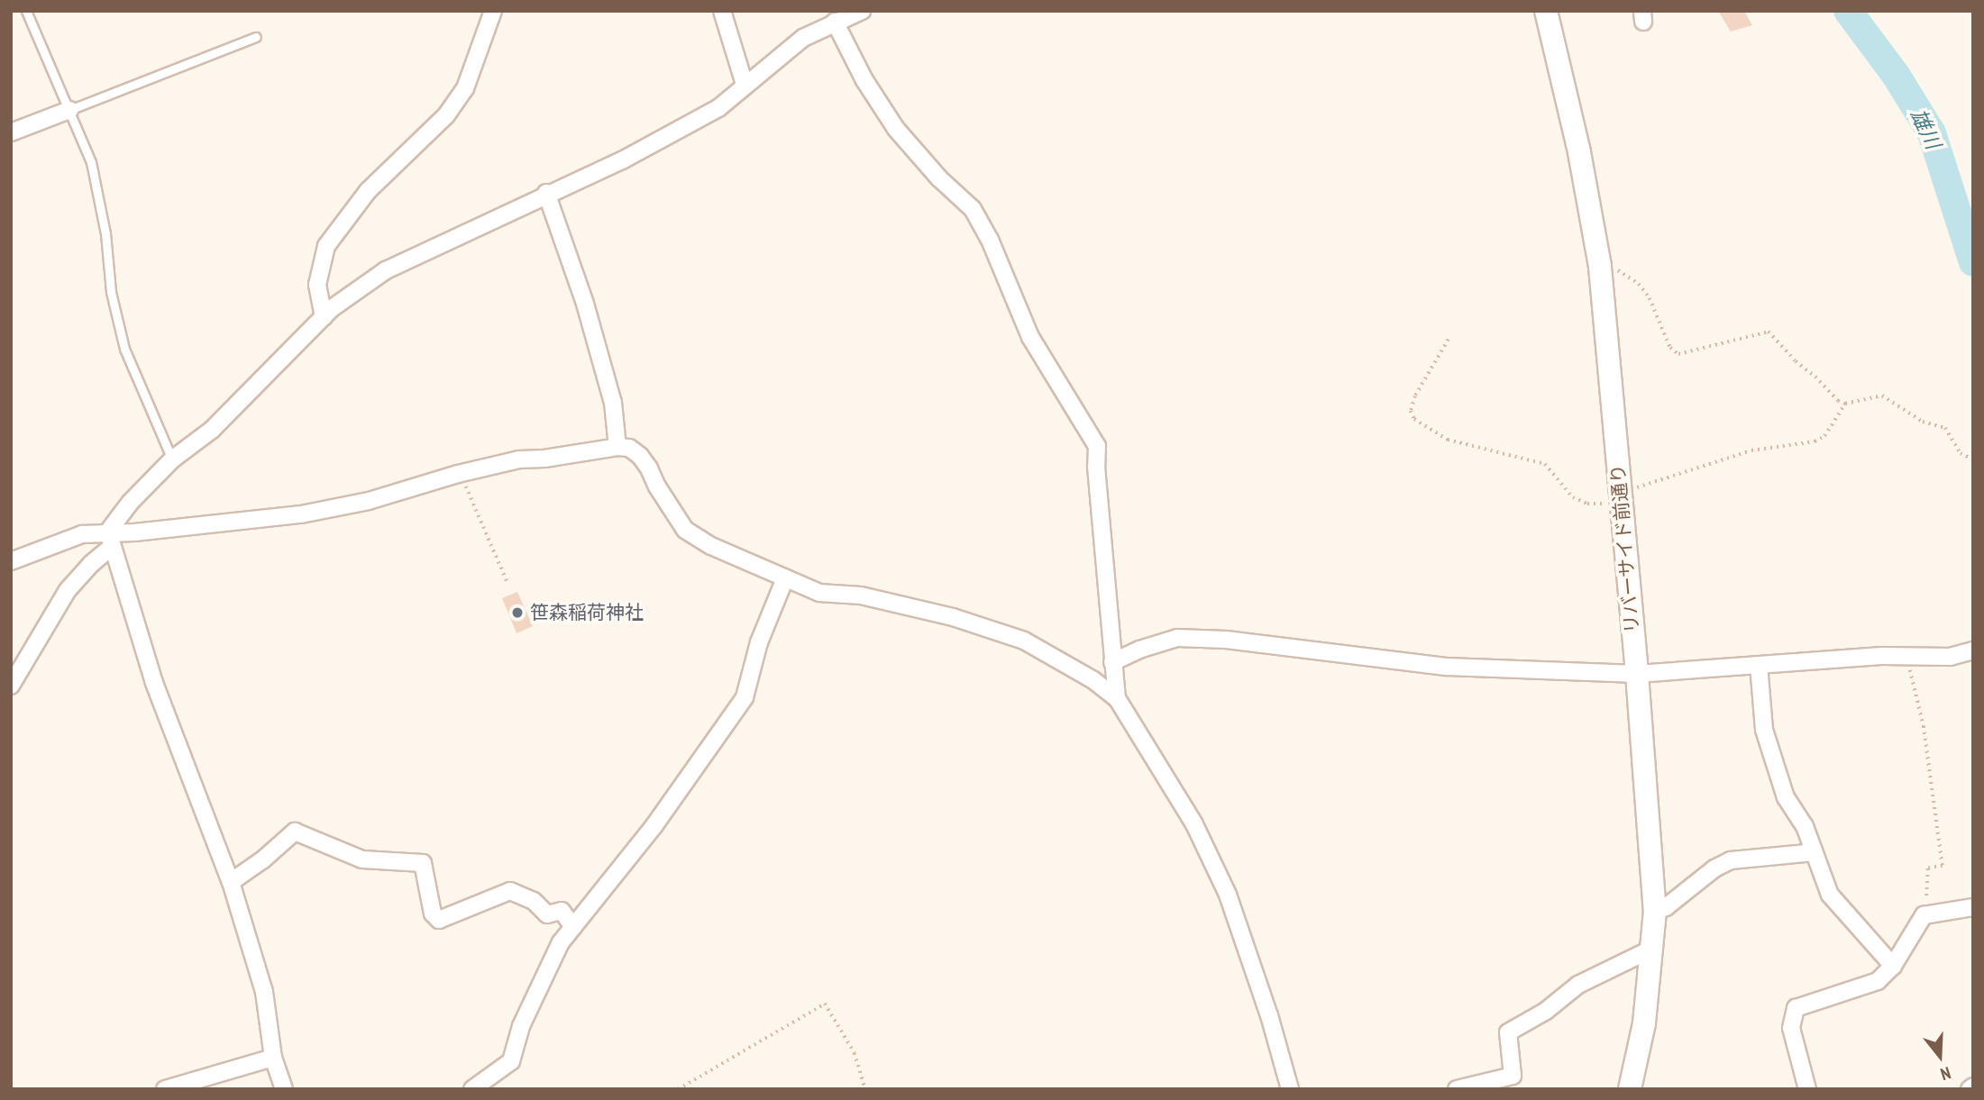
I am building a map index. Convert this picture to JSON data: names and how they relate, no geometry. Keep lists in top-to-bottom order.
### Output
{
  "streets": {
    "street": ["リバーサイド前通り"]
  },
  "water": ["雄川"],
  "places": ["笹森稲荷神社"],
  "north": "bottom"
}
